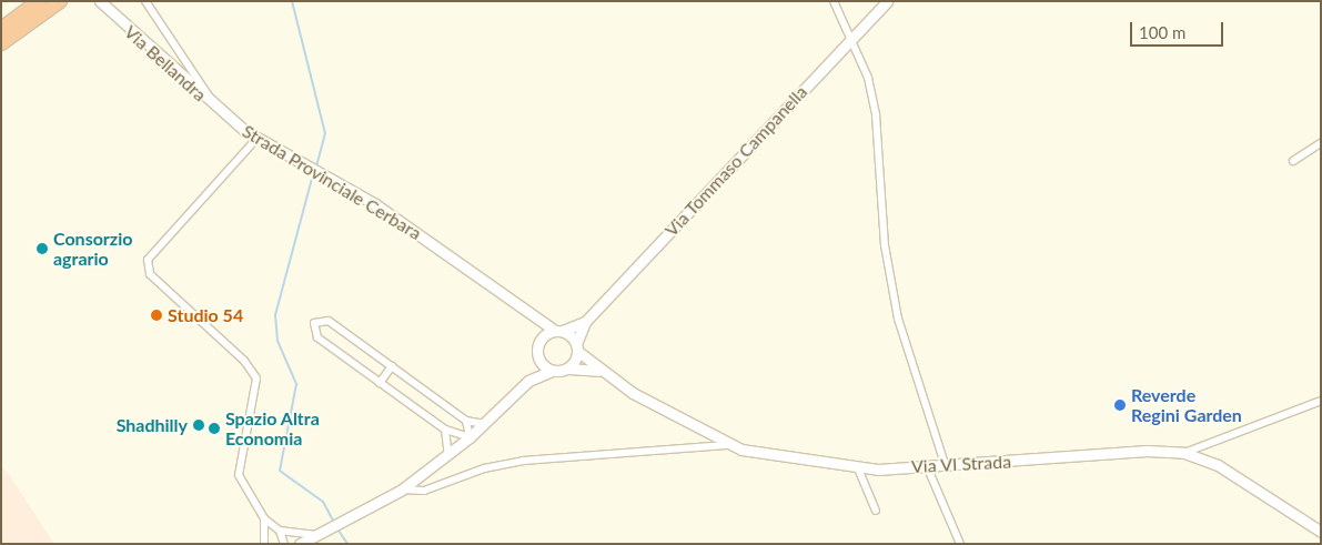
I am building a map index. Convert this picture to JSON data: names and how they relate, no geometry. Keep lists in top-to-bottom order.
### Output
{
  "streets": {
    "main road": [
      "Via Bellandra",
      "Via Tommaso Campanella",
      "Strada Provinciale Cerbara",
      "Via VI Strada"
    ]
  },
  "crossings": [
    ["Via Bellandra", "Strada Provinciale Cerbara"],
    ["Via Tommaso Campanella", "Strada Provinciale Cerbara"],
    ["Via Tommaso Campanella", "Via VI Strada"],
    ["Strada Provinciale Cerbara", "Via VI Strada"]
  ],
  "places": [
    "Consorzio agrario",
    "Studio 54",
    "Reverde Regini Garden",
    "Shadhilly",
    "Spazio Altra Economia"
  ],
  "scale_bar": "100 m"
}
